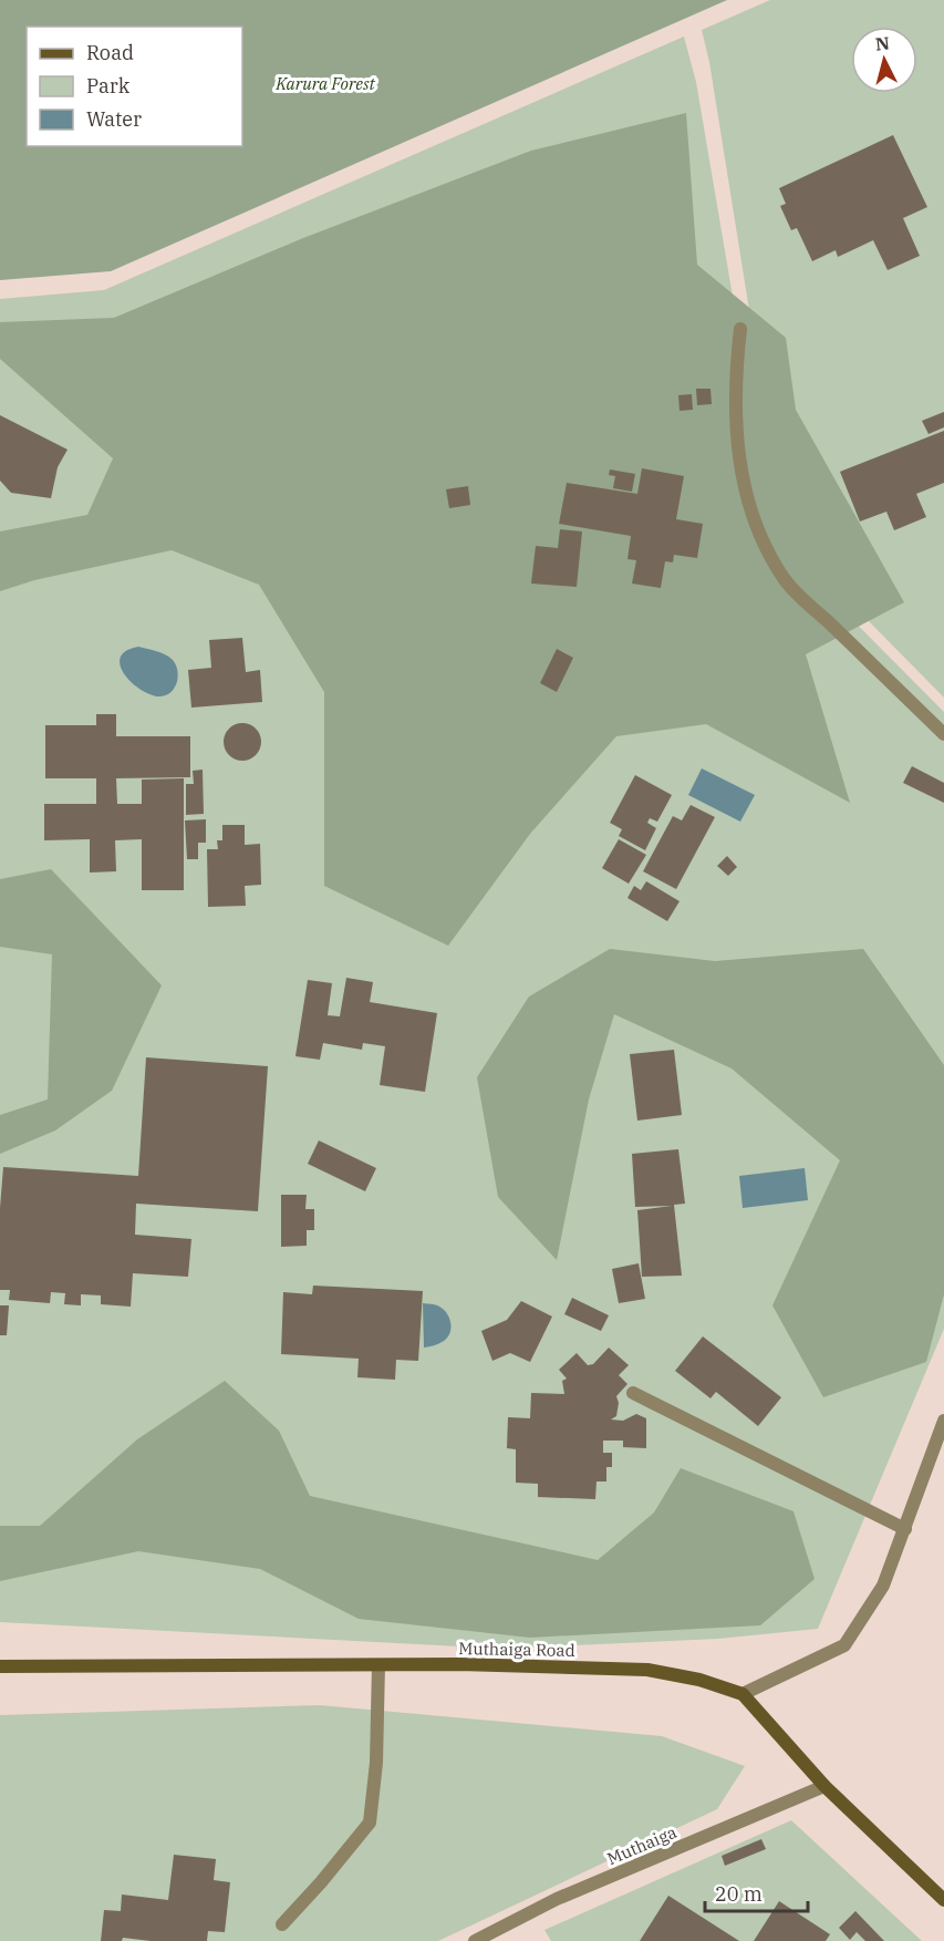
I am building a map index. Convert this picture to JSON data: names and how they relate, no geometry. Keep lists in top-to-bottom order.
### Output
{
  "streets": {
    "main road": ["Muthaiga Road"],
    "street": ["Muthaiga"]
  },
  "crossings": [
    ["Muthaiga Road", "Muthaiga"]
  ],
  "parks": ["Karura Forest"],
  "legend": ["Road", "Park", "Water"],
  "scale_bar": "20 m",
  "north": "top"
}
